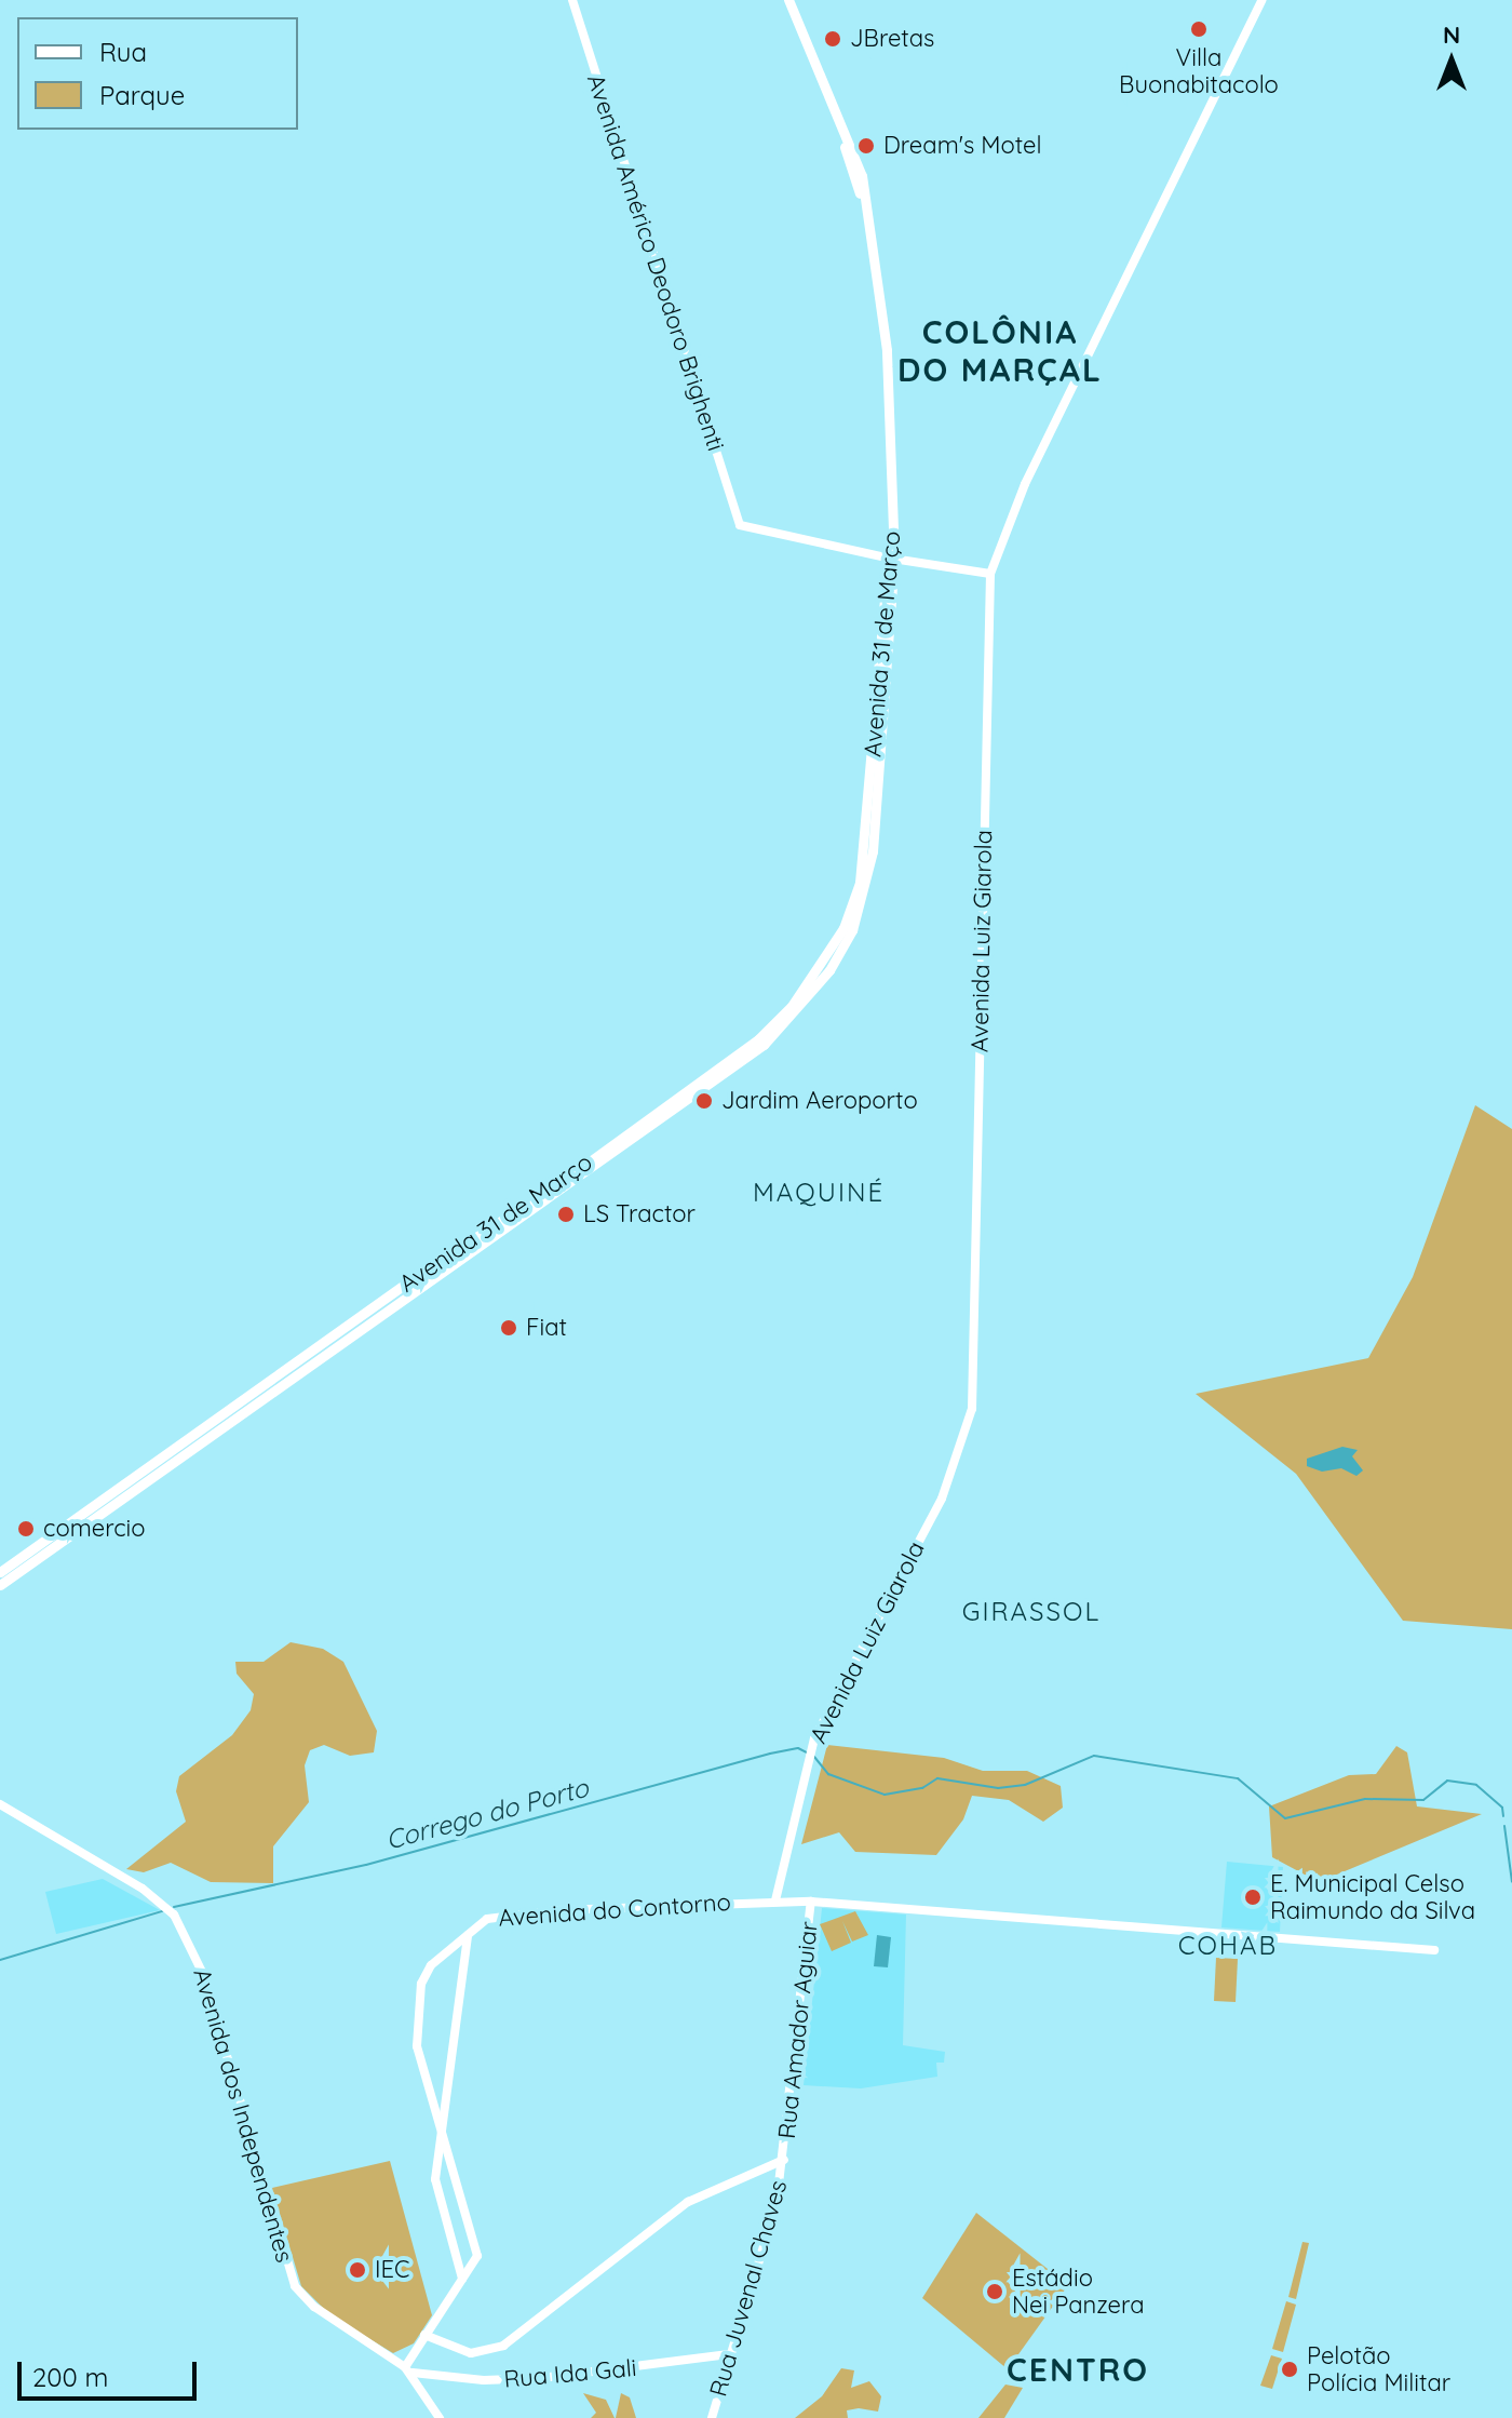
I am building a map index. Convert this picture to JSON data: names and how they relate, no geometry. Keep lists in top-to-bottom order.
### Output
{
  "streets": {
    "main road": ["Avenida 31 de Março"],
    "street": [
      "Avenida Américo Deodoro Brighenti",
      "Avenida Luiz Giarola",
      "Avenida do Contorno",
      "Rua Amador Aguiar",
      "Avenida dos Independentes",
      "Rua Juvenal Chaves",
      "Rua Ida Gali"
    ]
  },
  "crossings": [
    ["Avenida Américo Deodoro Brighenti", "Avenida 31 de Março"],
    ["Avenida Luiz Giarola", "Avenida do Contorno"],
    ["Avenida do Contorno", "Rua Amador Aguiar"],
    ["Avenida do Contorno", "Avenida dos Independentes"],
    ["Avenida do Contorno", "Rua Ida Gali"],
    ["Rua Amador Aguiar", "Rua Juvenal Chaves"],
    ["Avenida dos Independentes", "Rua Ida Gali"],
    ["Rua Juvenal Chaves", "Rua Ida Gali"]
  ],
  "districts": [
    "COLÔNIA DO MARÇAL",
    "MAQUINÉ",
    "GIRASSOL",
    "COHAB",
    "CENTRO"
  ],
  "water": ["Corrego do Porto"],
  "places": [
    "Villa Buonabitacolo",
    "JBretas",
    "Dream's Motel",
    "Jardim Aeroporto",
    "LS Tractor",
    "Fiat",
    "comercio",
    "E. Municipal Celso Raimundo da Silva",
    "IEC",
    "Estádio Nei Panzera",
    "Pelotão Polícia Militar"
  ],
  "legend": ["Rua", "Parque"],
  "scale_bar": "200 m",
  "north": "top"
}
